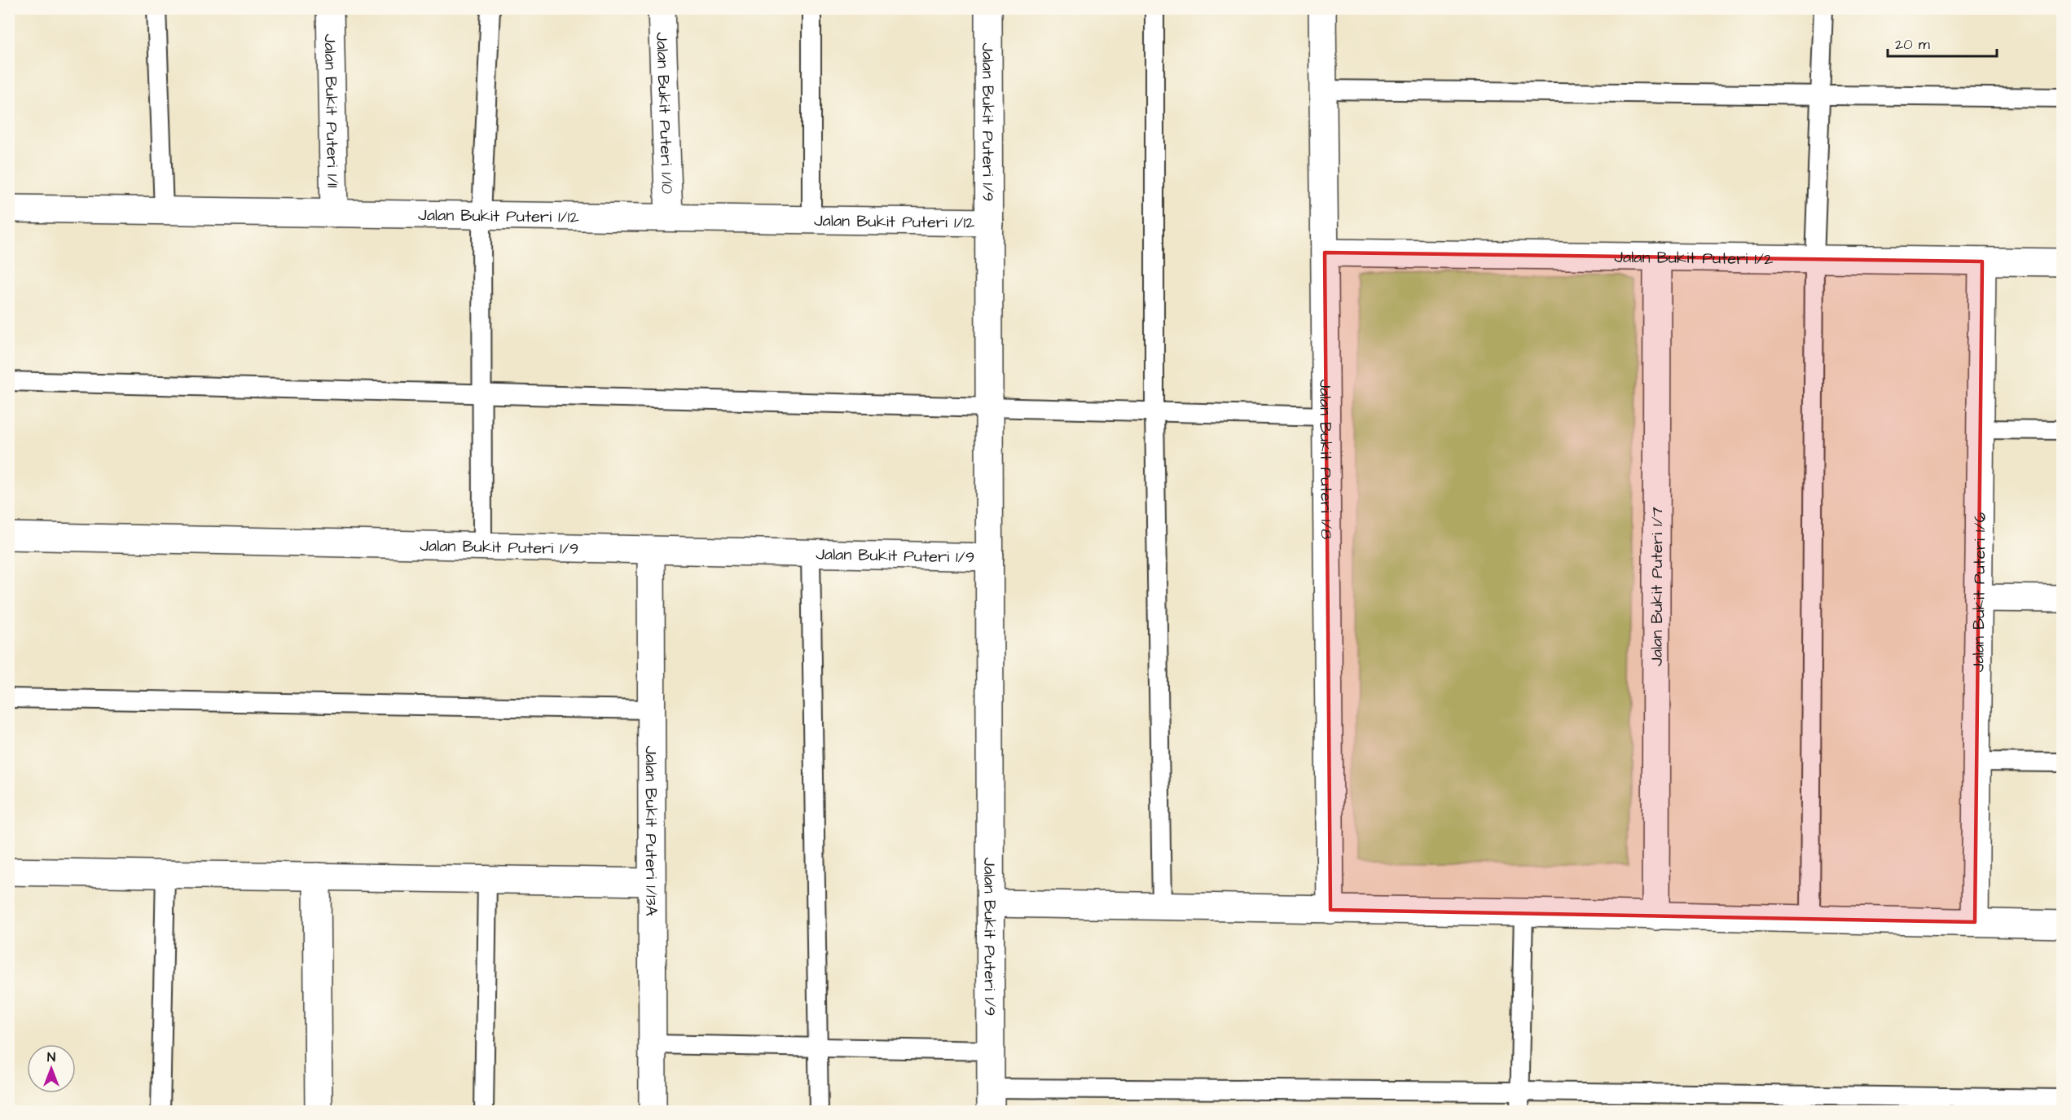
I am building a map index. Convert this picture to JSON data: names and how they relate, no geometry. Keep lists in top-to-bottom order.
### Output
{
  "streets": {
    "street": [
      "Jalan Bukit Puteri 1/11",
      "Jalan Bukit Puteri 1/10",
      "Jalan Bukit Puteri 1/9",
      "Jalan Bukit Puteri 1/12",
      "Jalan Bukit Puteri 1/2",
      "Jalan Bukit Puteri 1/8",
      "Jalan Bukit Puteri 1/7",
      "Jalan Bukit Puteri 1/6",
      "Jalan Bukit Puteri 1/13A"
    ]
  },
  "crossings": [
    ["Jalan Bukit Puteri 1/11", "Jalan Bukit Puteri 1/12"],
    ["Jalan Bukit Puteri 1/10", "Jalan Bukit Puteri 1/12"],
    ["Jalan Bukit Puteri 1/9", "Jalan Bukit Puteri 1/12"],
    ["Jalan Bukit Puteri 1/9", "Jalan Bukit Puteri 1/13A"],
    ["Jalan Bukit Puteri 1/2", "Jalan Bukit Puteri 1/8"],
    ["Jalan Bukit Puteri 1/2", "Jalan Bukit Puteri 1/7"],
    ["Jalan Bukit Puteri 1/2", "Jalan Bukit Puteri 1/6"]
  ],
  "scale_bar": "20 m",
  "north": "top"
}
